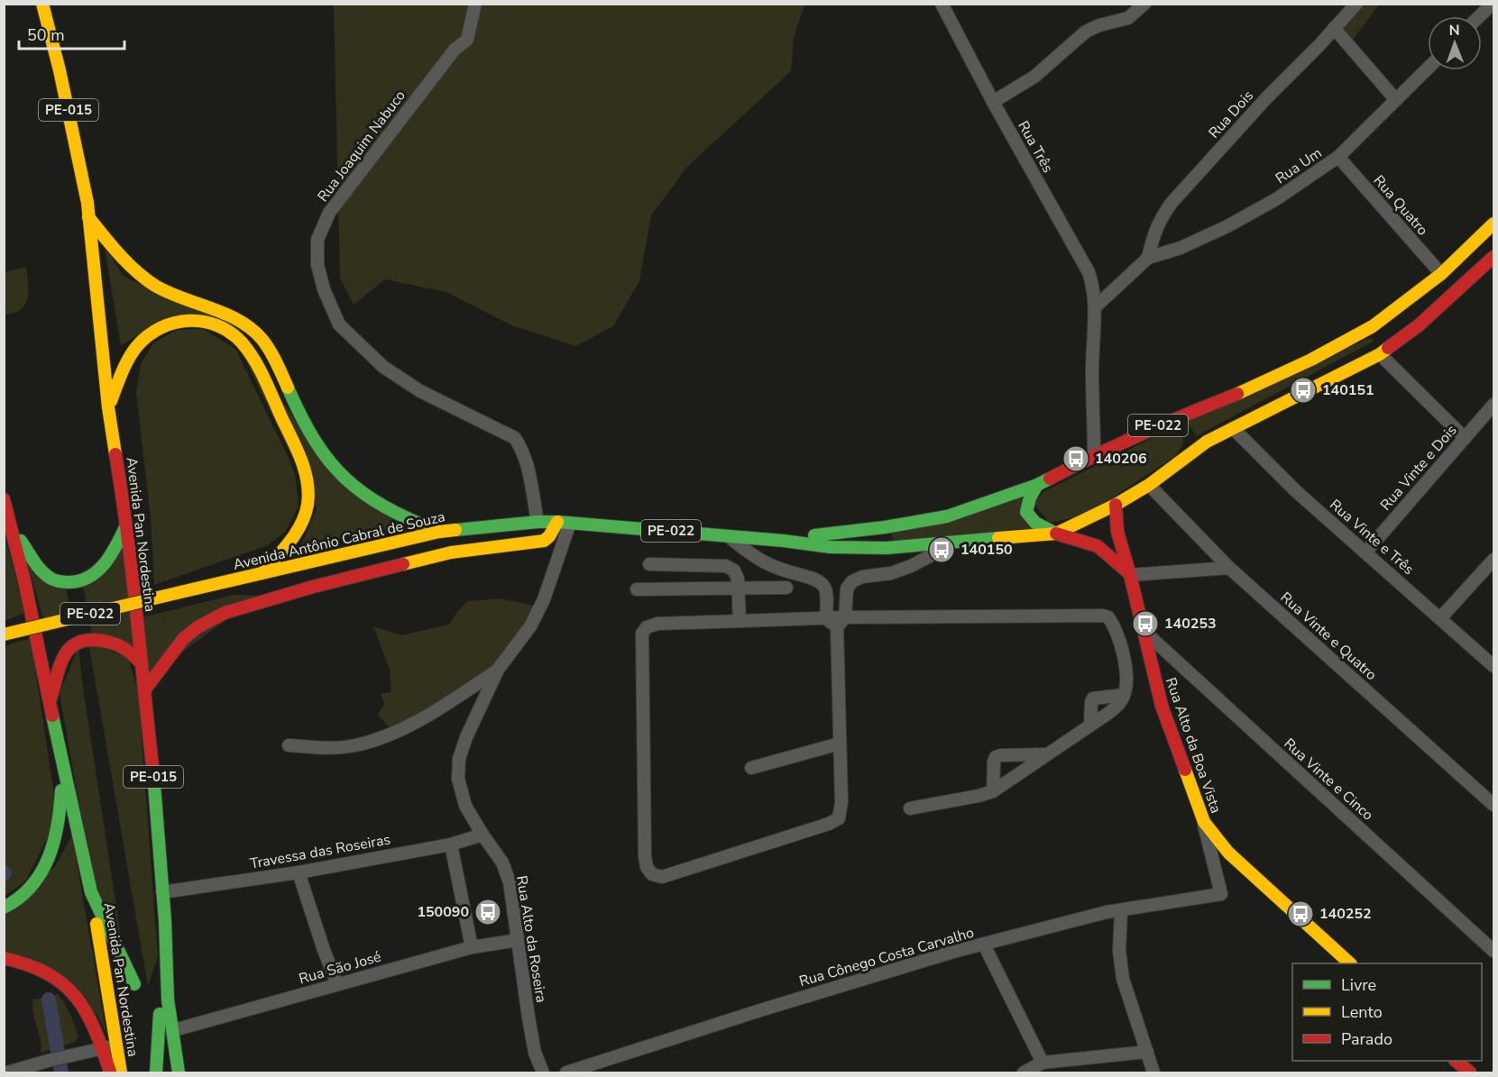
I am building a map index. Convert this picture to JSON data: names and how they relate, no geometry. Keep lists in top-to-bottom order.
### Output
{
  "streets": {
    "main road": [
      "PE-015",
      "PE-022",
      "Avenida Pan Nordestina",
      "Avenida Antônio Cabral de Souza",
      "Rua Alto da Boa Vista"
    ],
    "street": [
      "Rua Dois",
      "Rua Joaquim Nabuco",
      "Rua Três",
      "Rua Um",
      "Rua Quatro",
      "Rua Vinte e Dois",
      "Rua Vinte e Três",
      "Rua Vinte e Quatro",
      "Rua Vinte e Cinco",
      "Travessa das Roseiras",
      "Rua Alto da Roseira",
      "Rua Cônego Costa Carvalho",
      "Rua São José"
    ]
  },
  "crossings": [
    ["Rua Dois", "Rua Um"],
    ["Rua Joaquim Nabuco", "Avenida Antônio Cabral de Souza"],
    ["Rua Três", "Avenida Antônio Cabral de Souza"],
    ["Rua Um", "Rua Quatro"],
    ["Rua Quatro", "Avenida Antônio Cabral de Souza"],
    ["Rua Vinte e Dois", "Rua Vinte e Três"],
    ["Avenida Pan Nordestina", "Travessa das Roseiras"],
    ["Avenida Pan Nordestina", "Rua São José"],
    ["Rua Vinte e Três", "Avenida Antônio Cabral de Souza"],
    ["Avenida Antônio Cabral de Souza", "Rua Vinte e Quatro"],
    ["Avenida Antônio Cabral de Souza", "Rua Alto da Boa Vista"],
    ["Avenida Antônio Cabral de Souza", "Rua Alto da Roseira"],
    ["Rua Alto da Boa Vista", "Rua Vinte e Cinco"],
    ["Rua Alto da Boa Vista", "Rua Cônego Costa Carvalho"],
    ["Travessa das Roseiras", "Rua Alto da Roseira"],
    ["Rua Alto da Roseira", "Rua São José"]
  ],
  "places": {
    "bus stop": [
      "140151",
      "140206",
      "140150",
      "140253",
      "150090",
      "140252"
    ]
  },
  "legend": ["Livre", "Lento", "Parado"],
  "scale_bar": "50 m",
  "north": "top"
}
